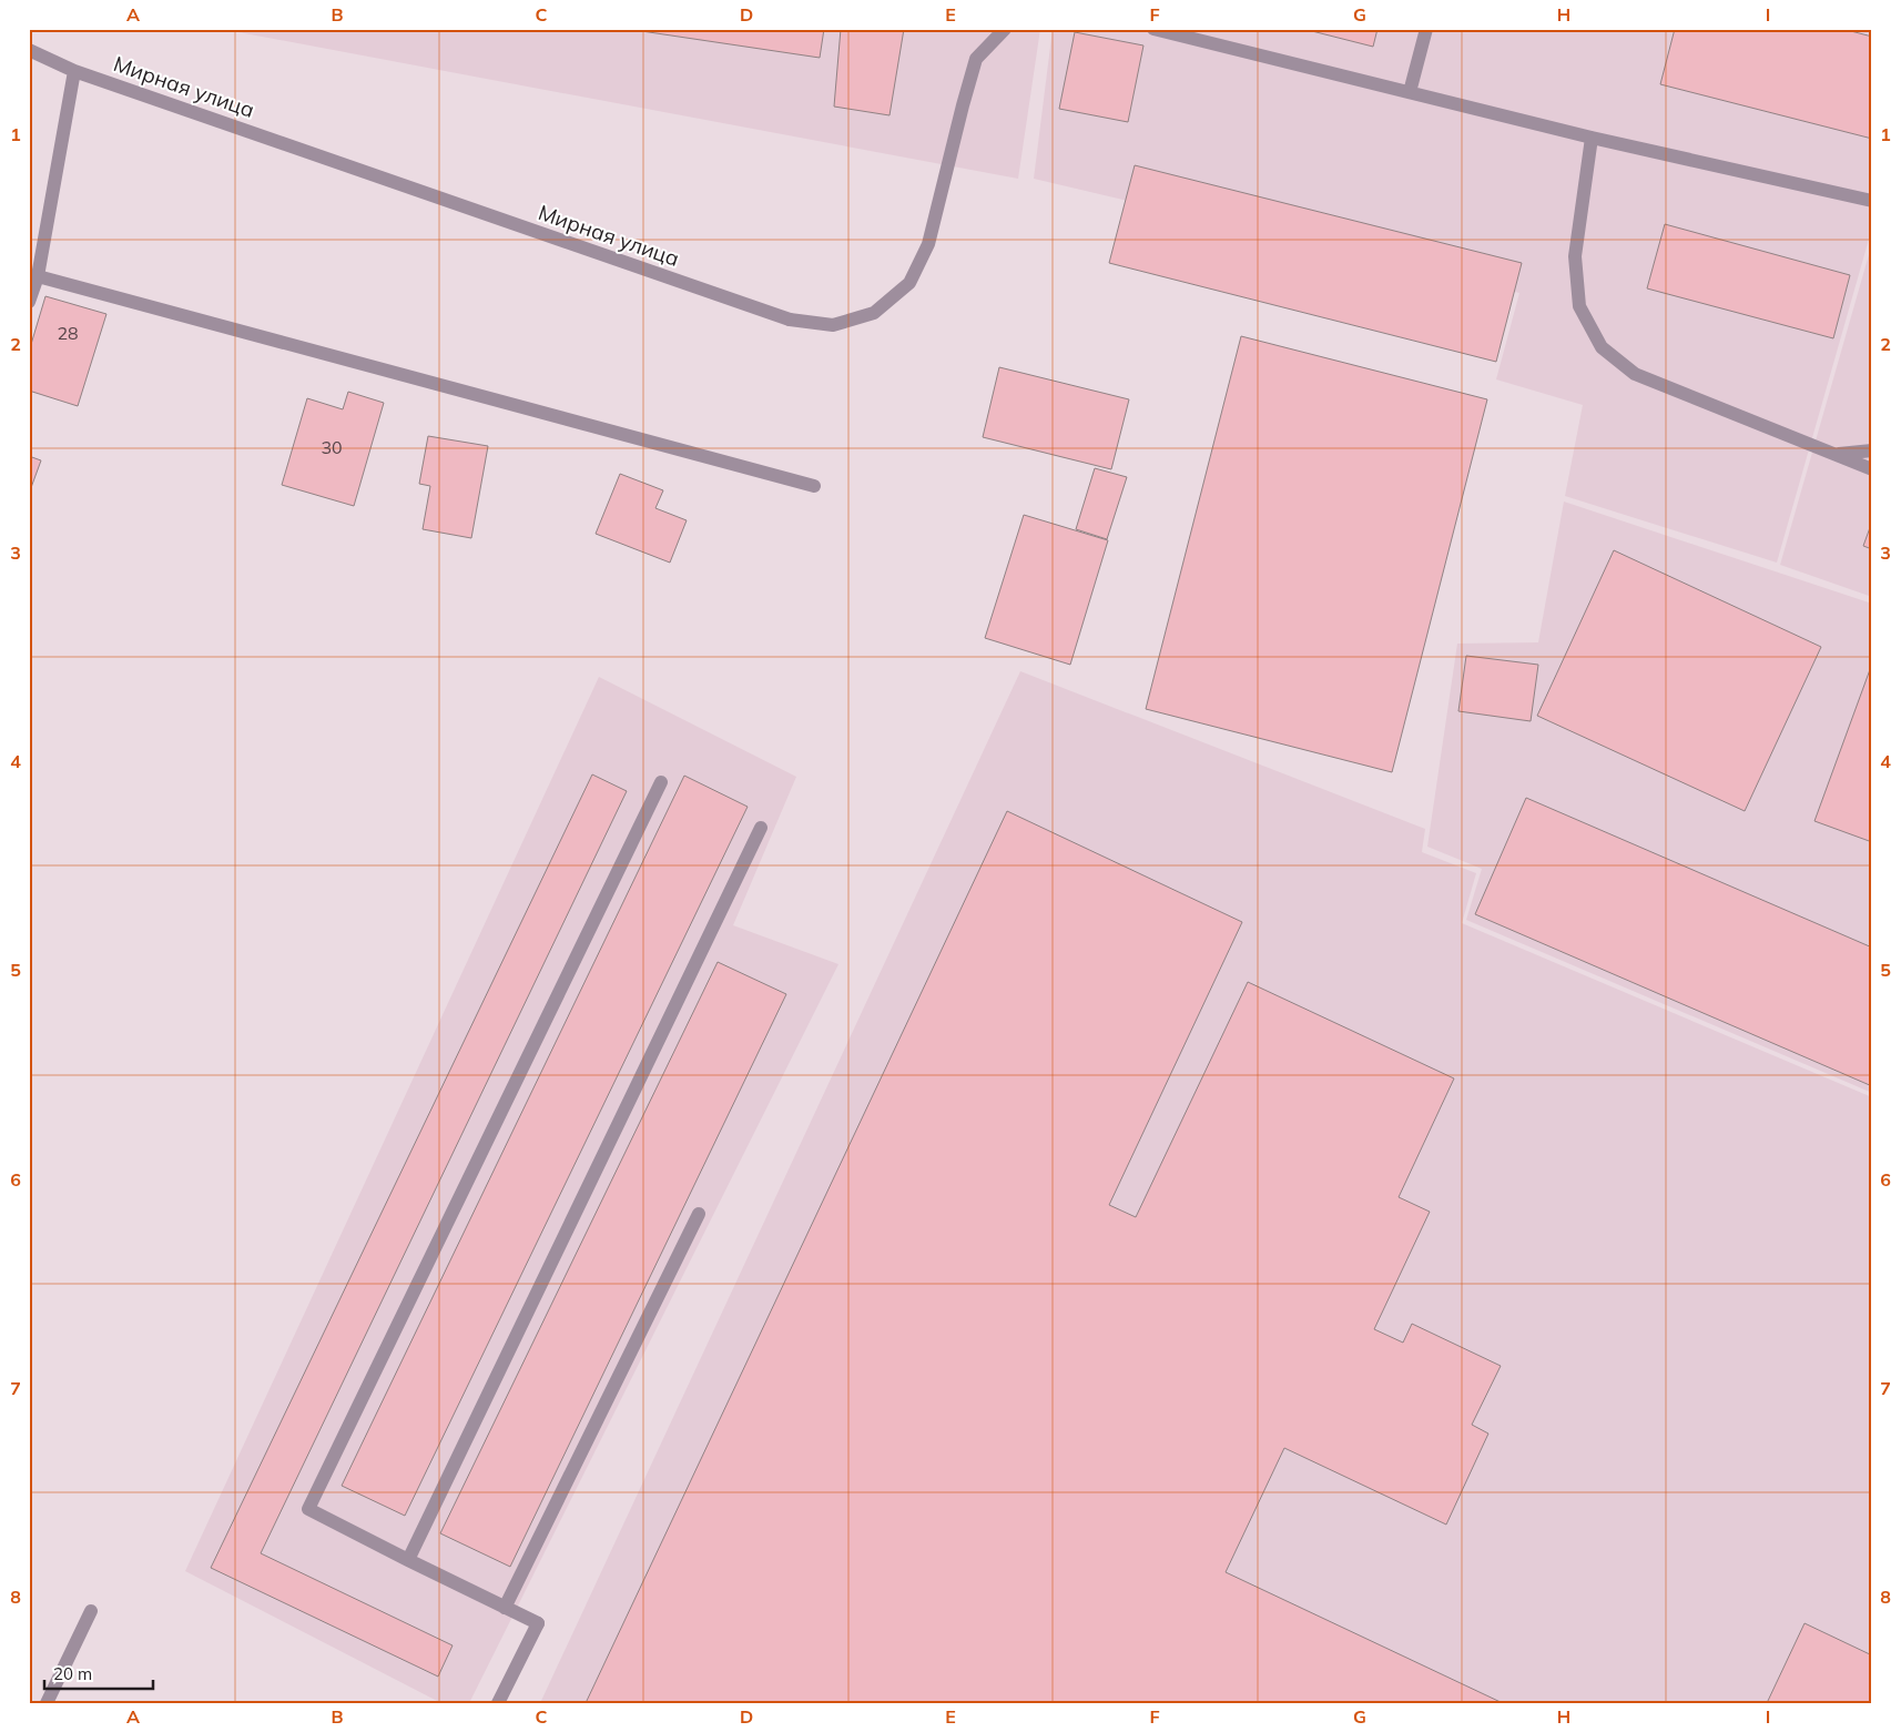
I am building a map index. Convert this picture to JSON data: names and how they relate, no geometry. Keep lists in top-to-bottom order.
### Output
{
  "streets": {
    "street": ["Мирная улица"]
  },
  "house_numbers": ["28", "30"],
  "scale_bar": "20 m",
  "grid": {
    "columns": [
      "A",
      "B",
      "C",
      "D",
      "E",
      "F",
      "G",
      "H",
      "I"
    ],
    "rows": [
      "1",
      "2",
      "3",
      "4",
      "5",
      "6",
      "7",
      "8"
    ]
  }
}
